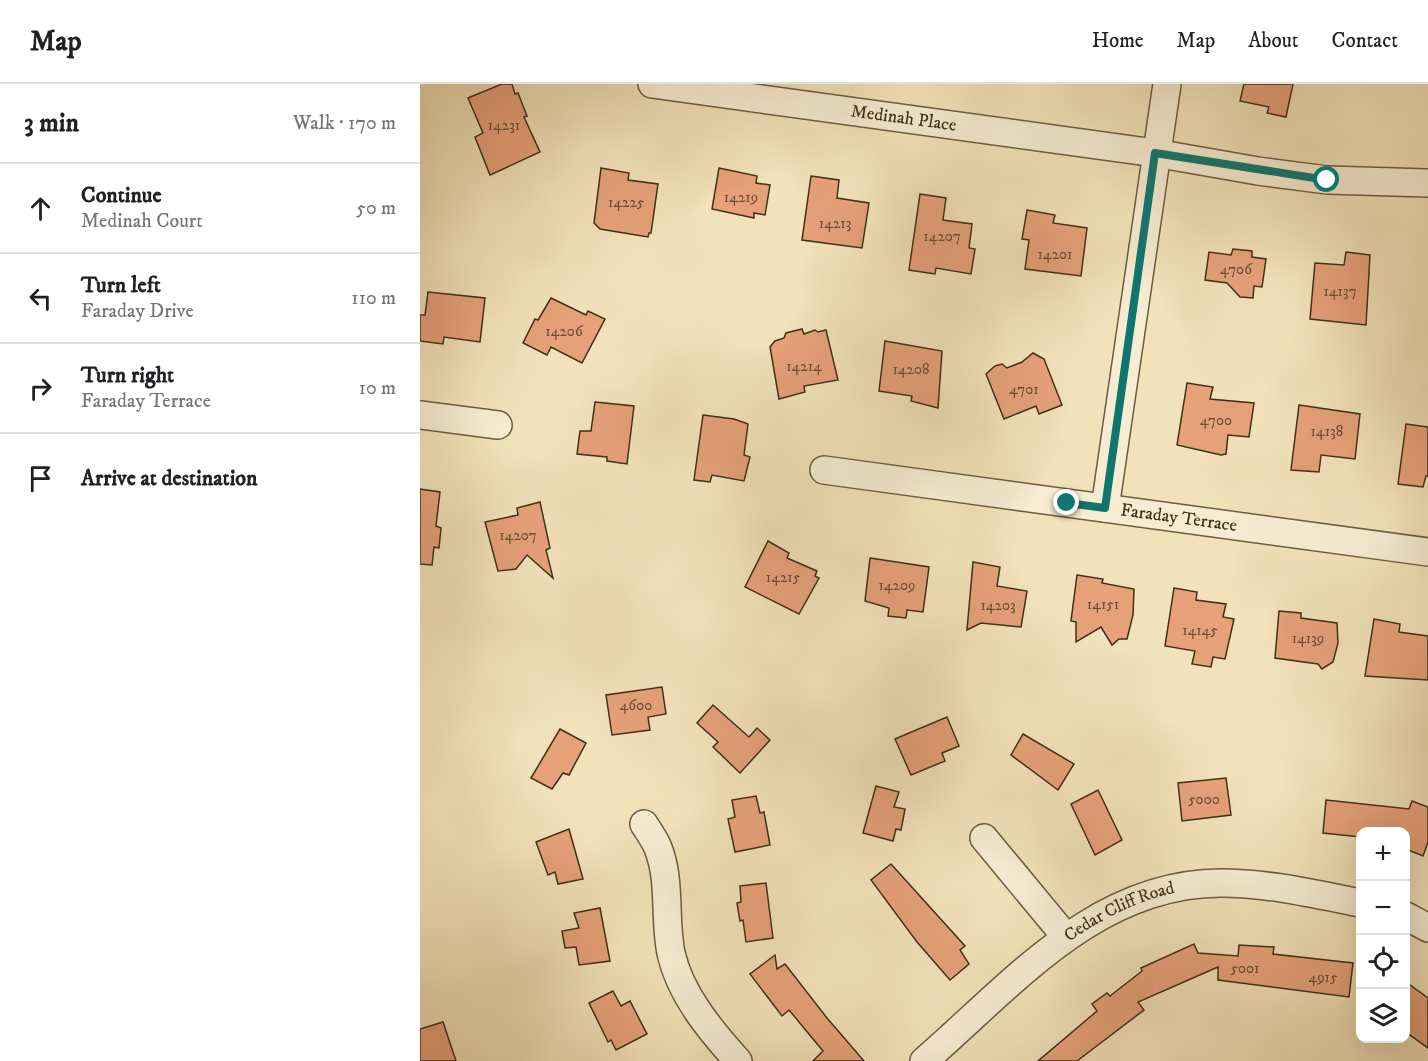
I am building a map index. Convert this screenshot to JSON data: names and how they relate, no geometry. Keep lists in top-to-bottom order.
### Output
{
  "streets": {
    "street": ["Medinah Place", "Faraday Terrace", "Cedar Cliff Road"]
  },
  "house_numbers": [
    "14231",
    "14219",
    "14225",
    "14213",
    "14207",
    "14201",
    "4706",
    "14137",
    "14206",
    "14214",
    "14208",
    "4701",
    "4700",
    "14138",
    "14207",
    "14215",
    "14209",
    "14151",
    "14203",
    "14145",
    "14139",
    "4600",
    "5000",
    "5001",
    "4915"
  ],
  "page": {
    "header": "Map",
    "nav": [
      "Home",
      "Map",
      "About",
      "Contact"
    ],
    "heading": ["3 min", "Walk · 170 m"],
    "list": [
      ["Continue", "Medinah Court", "50 m"],
      ["Turn left", "Faraday Drive", "110 m"],
      ["Turn right", "Faraday Terrace", "10 m"],
      "Arrive at destination"
    ],
    "map_buttons": ["+", "−"]
  }
}
